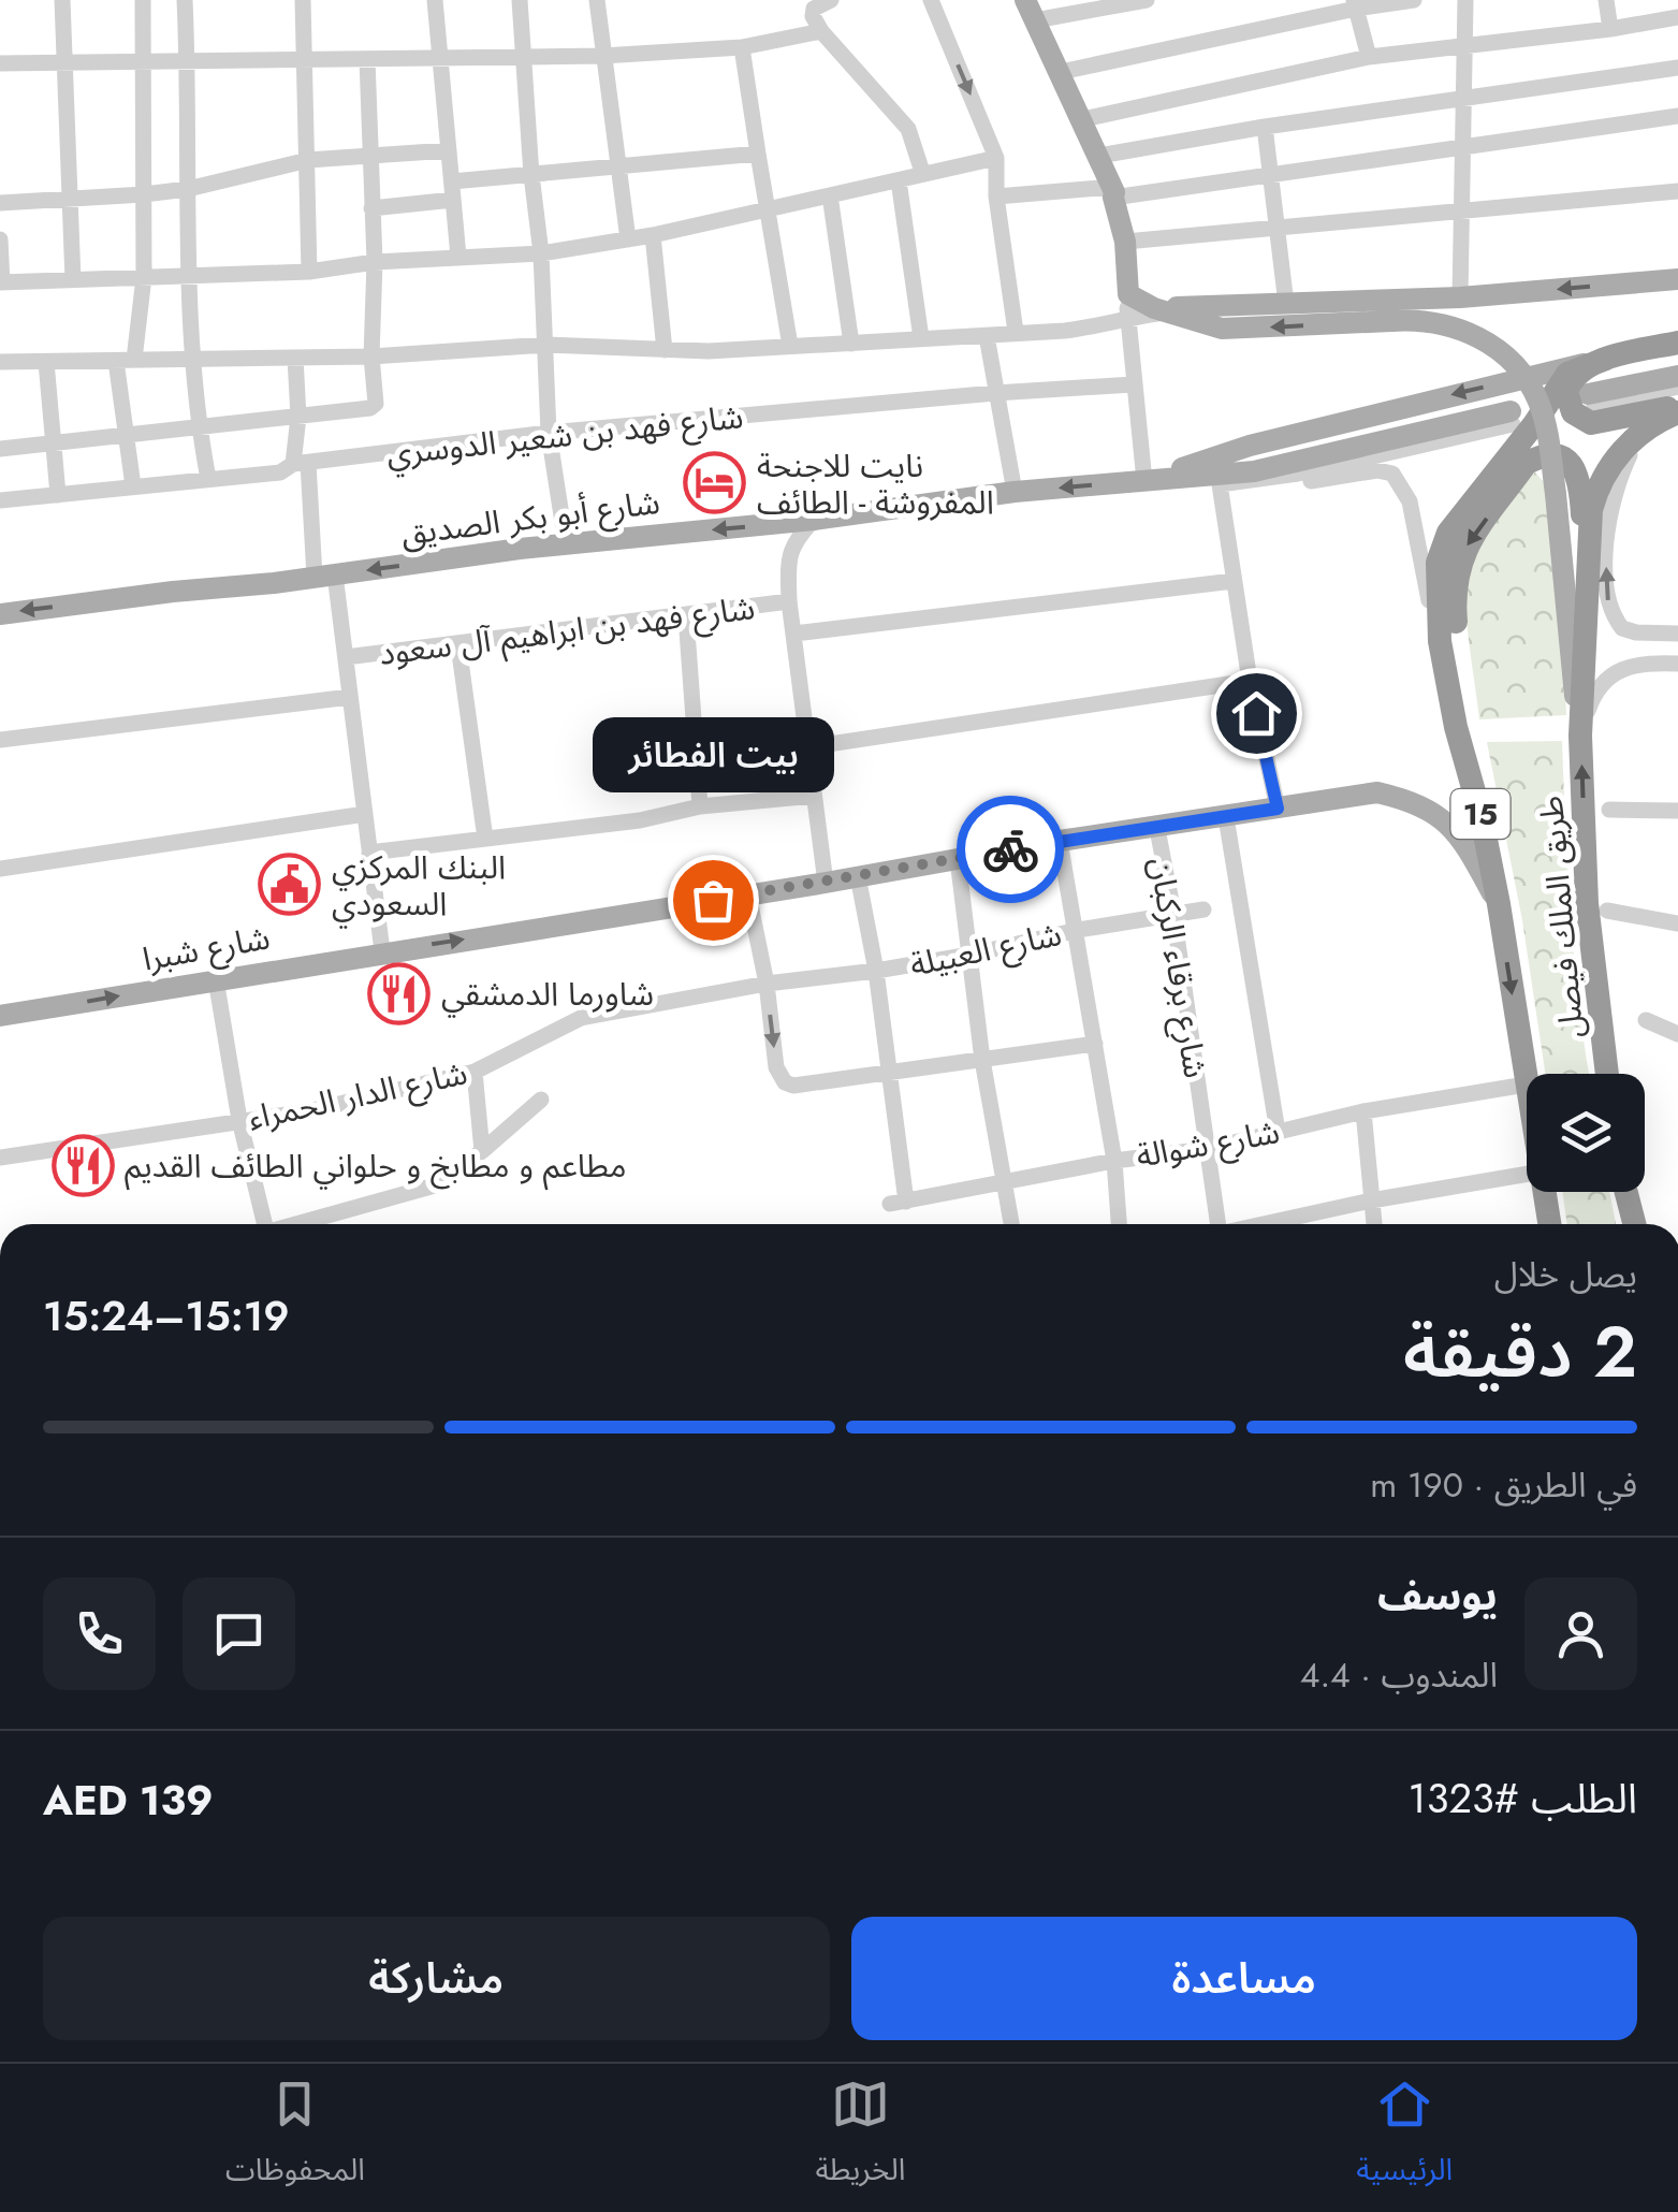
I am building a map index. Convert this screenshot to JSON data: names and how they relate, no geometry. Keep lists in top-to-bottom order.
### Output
{
  "streets": {
    "highway": ["15", "طريق الملك فيصل"],
    "main road": ["شارع أبو بكر الصديق", "شارع شبرا"],
    "street": [
      "شارع فهد بن شعير الدوسري",
      "شارع فهد بن ابراهيم آل سعود",
      "شارع العبيلة",
      "شارع برقاء الركبان",
      "شارع الدار الحمراء",
      "شارع شوالة"
    ]
  },
  "crossings": [
    ["شارع أبو بكر الصديق", "طريق الملك فيصل"],
    ["طريق الملك فيصل", "شارع شبرا"],
    ["طريق الملك فيصل", "شارع شوالة"],
    ["شارع شبرا", "شارع برقاء الركبان"],
    ["شارع العبيلة", "شارع برقاء الركبان"],
    ["شارع العبيلة", "شارع الدار الحمراء"],
    ["شارع برقاء الركبان", "شارع شوالة"]
  ],
  "one_way": ["شارع أبو بكر الصديق", "شارع شبرا"],
  "places": {
    "hotel": ["نايت للاجنحة المفروشة - الطائف"],
    "public building": ["البنك المركزي السعودي"],
    "other": ["بيت الفطائر"],
    "restaurant": ["شاورما الدمشقي", "مطاعم و مطابخ و حلواني الطائف القديم"]
  },
  "page": {
    "bubble": "بيت الفطائر",
    "heading": ["2 دقيقة", "يصل خلال", "15:19–15:24"],
    "panel": [
      "يوسف",
      "المندوب · 4.4",
      "الطلب #1323",
      "AED 139"
    ],
    "bar": "في الطريق · 190 m",
    "buttons": ["مساعدة", "مشاركة"],
    "tabs": ["الرئيسية", "الخريطة", "المحفوظات"]
  }
}
